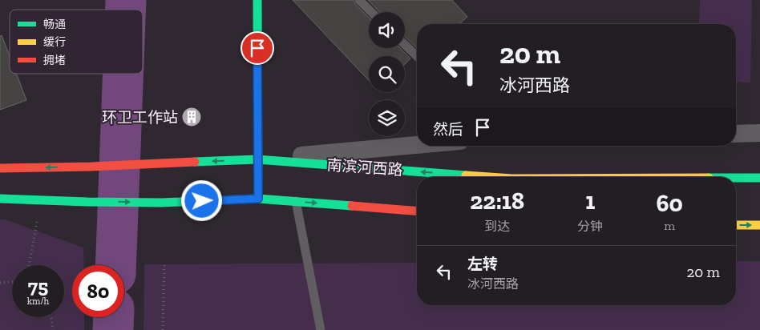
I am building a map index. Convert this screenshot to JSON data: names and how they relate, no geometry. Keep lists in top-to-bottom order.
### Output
{
  "streets": {
    "main road": ["南滨河西路"]
  },
  "places": {
    "building": ["环卫工作站"]
  },
  "legend": ["畅通", "缓行", "拥堵"],
  "page": {
    "turn": ["20 m", "冰河西路"],
    "then": "然后",
    "eta": [
      "22:18",
      "到达",
      "1",
      "分钟",
      "60",
      "m"
    ],
    "list": [
      {
        "name": "左转",
        "note": "冰河西路",
        "value": "20 m"
      }
    ],
    "speed": "75 km/h",
    "limit": "80"
  }
}
